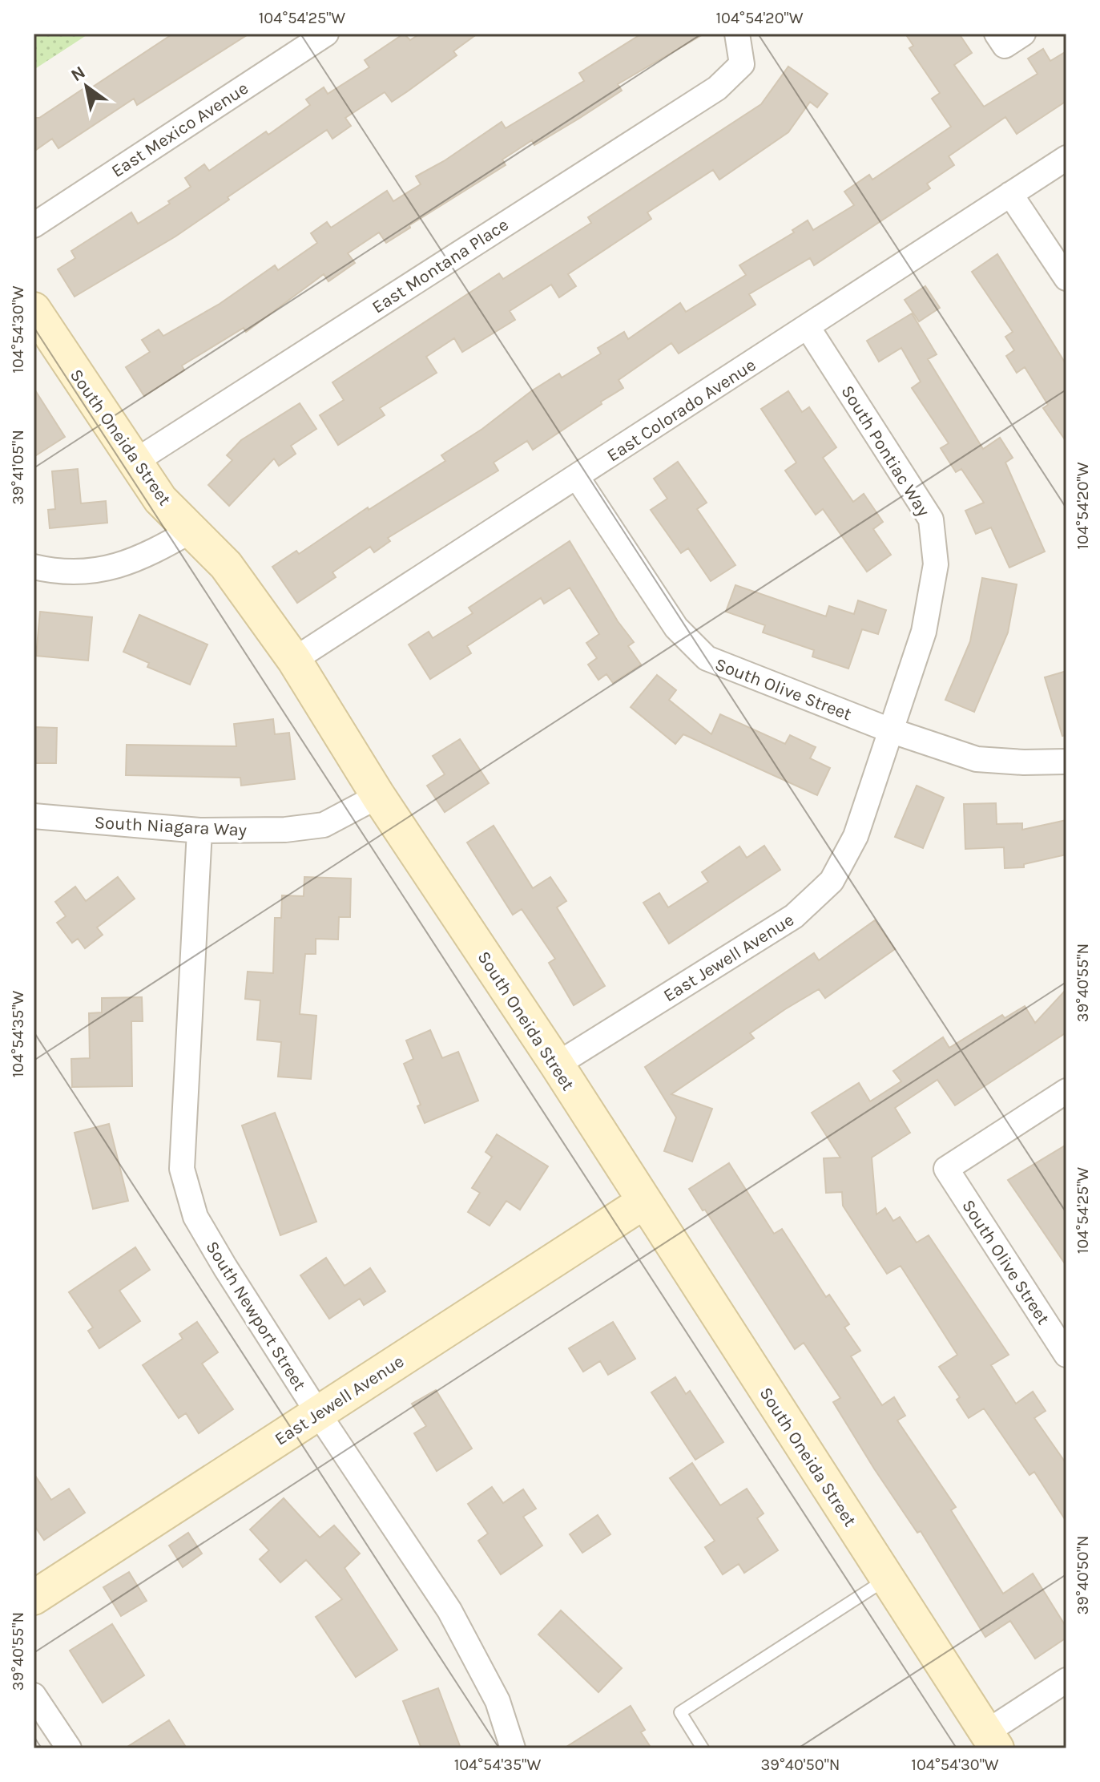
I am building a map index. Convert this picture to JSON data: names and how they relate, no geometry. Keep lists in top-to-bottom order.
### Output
{
  "streets": {
    "street": [
      "East Mexico Avenue",
      "East Montana Place",
      "East Colorado Avenue",
      "South Oneida Street",
      "South Pontiac Way",
      "South Olive Street",
      "South Niagara Way",
      "East Jewell Avenue",
      "South Newport Street"
    ]
  },
  "crossings": [
    ["East Montana Place", "South Oneida Street"],
    ["East Colorado Avenue", "South Oneida Street"],
    ["East Colorado Avenue", "South Pontiac Way"],
    ["East Colorado Avenue", "South Olive Street"],
    ["South Oneida Street", "South Niagara Way"],
    ["South Oneida Street", "East Jewell Avenue"],
    ["South Pontiac Way", "South Olive Street"],
    ["South Pontiac Way", "East Jewell Avenue"],
    ["South Olive Street", "East Jewell Avenue"],
    ["South Niagara Way", "South Newport Street"],
    ["East Jewell Avenue", "South Newport Street"]
  ],
  "north": "top left",
  "coordinates": [
    "104°54'25\"W",
    "104°54'20\"W",
    "104°54'30\"W",
    "39°41'05\"N",
    "39°40'55\"N",
    "104°54'35\"W",
    "39°40'50\"N"
  ]
}
